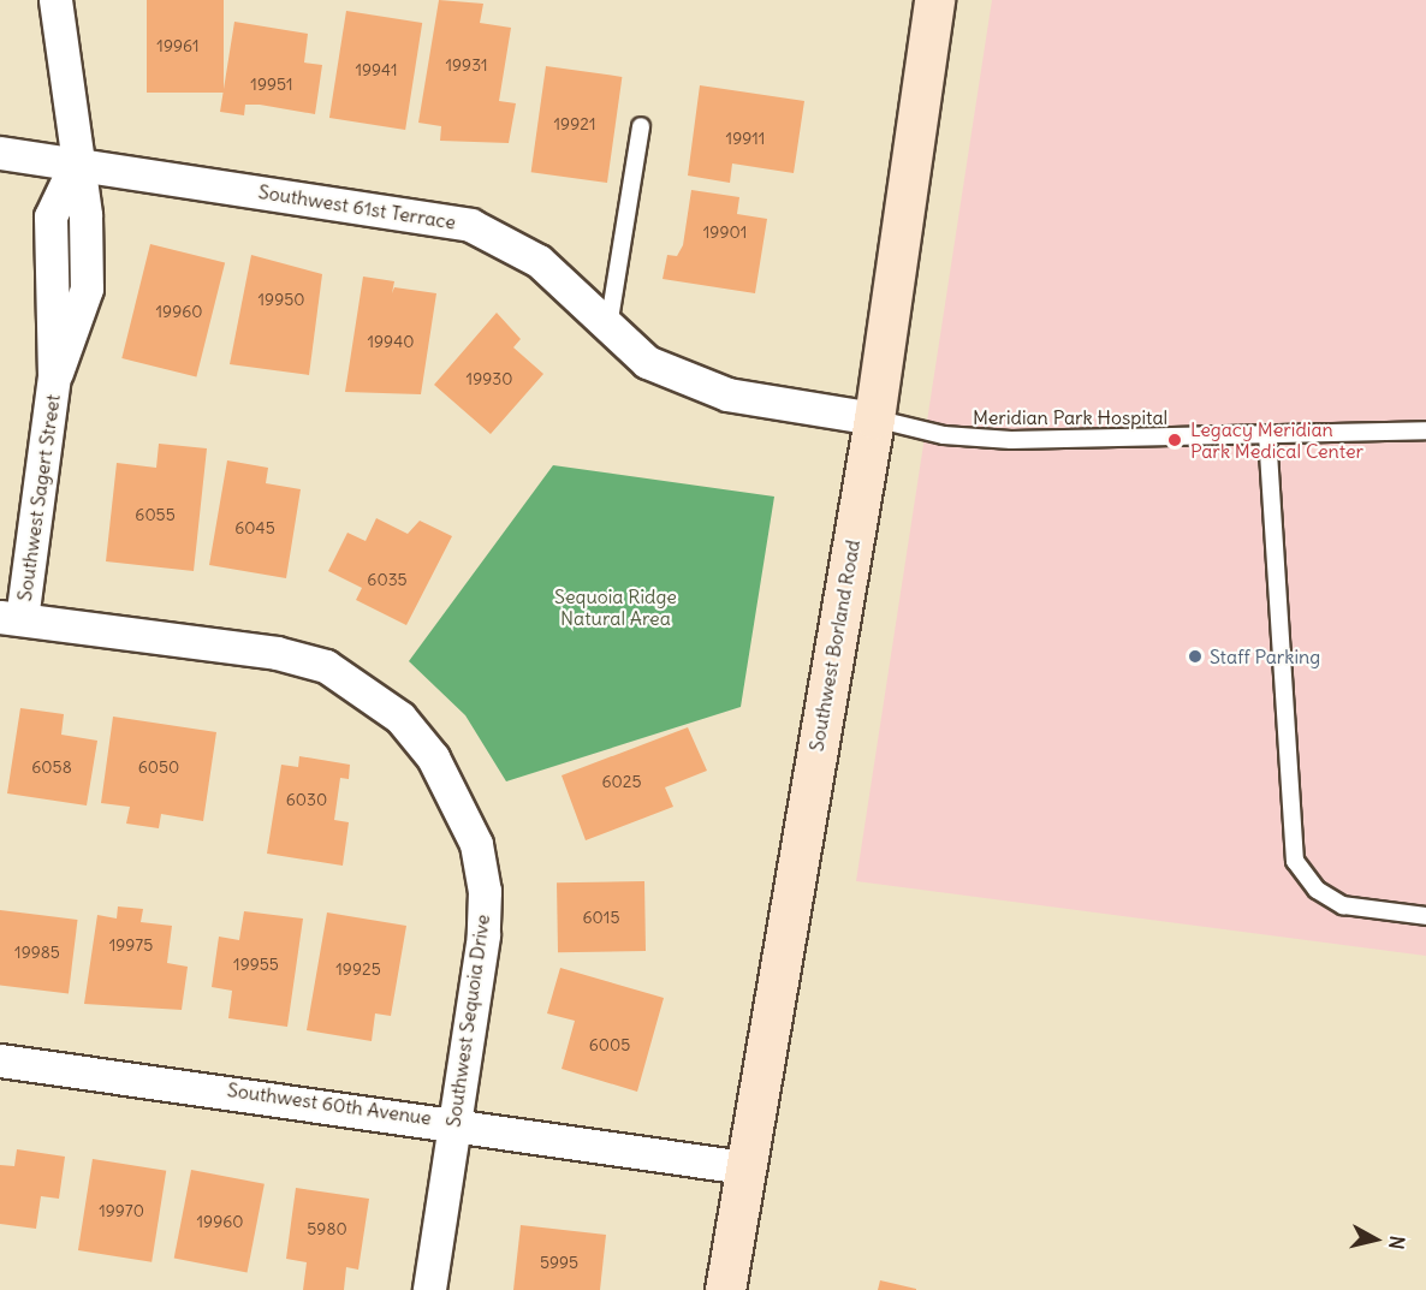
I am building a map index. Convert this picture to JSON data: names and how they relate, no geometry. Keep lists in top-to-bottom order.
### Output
{
  "streets": {
    "main road": ["Southwest Borland Road"],
    "street": [
      "Southwest 61st Terrace",
      "Southwest Sagert Street",
      "Southwest Sequoia Drive",
      "Southwest 60th Avenue"
    ],
    "lane": ["Meridian Park Hospital"]
  },
  "crossings": [
    ["Southwest 61st Terrace", "Meridian Park Hospital"],
    ["Southwest 61st Terrace", "Southwest Sagert Street"],
    ["Southwest 61st Terrace", "Southwest Borland Road"],
    ["Meridian Park Hospital", "Southwest Borland Road"],
    ["Southwest Sagert Street", "Southwest Sequoia Drive"],
    ["Southwest Borland Road", "Southwest 60th Avenue"],
    ["Southwest Sequoia Drive", "Southwest 60th Avenue"]
  ],
  "parks": ["Sequoia Ridge Natural Area"],
  "places": ["Legacy Meridian Park Medical Center", "Staff Parking"],
  "house_numbers": [
    "19961",
    "19931",
    "19941",
    "19951",
    "19921",
    "19911",
    "19901",
    "19950",
    "19960",
    "19940",
    "19930",
    "6055",
    "6045",
    "6035",
    "6058",
    "6050",
    "6025",
    "6030",
    "6015",
    "19975",
    "19985",
    "19955",
    "19925",
    "6005",
    "19970",
    "19960",
    "5980",
    "5995"
  ],
  "north": "right"
}
